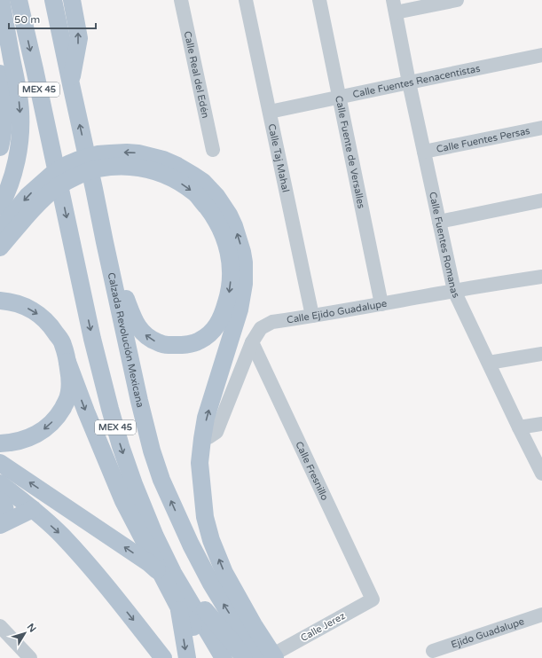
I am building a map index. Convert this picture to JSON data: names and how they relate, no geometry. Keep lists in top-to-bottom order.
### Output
{
  "streets": {
    "main road": ["MEX 45", "Calzada Revolución Mexicana"],
    "street": [
      "Calle Real del Edén",
      "Calle Fuentes Renacentistas",
      "Calle Fuentes Persas",
      "Calle Fuente de Versalles",
      "Calle Taj Mahal",
      "Calle Fuentes Romanas",
      "Calle Ejido Guadalupe",
      "Calle Fresnillo",
      "Calle Jerez",
      "Ejido Guadalupe"
    ]
  },
  "crossings": [
    ["Calle Fuentes Renacentistas", "Calle Fuente de Versalles"],
    ["Calle Fuentes Renacentistas", "Calle Taj Mahal"],
    ["Calle Fuentes Renacentistas", "Calle Fuentes Romanas"],
    ["Calle Fuentes Persas", "Calle Fuentes Romanas"],
    ["Calle Fuente de Versalles", "Calle Ejido Guadalupe"],
    ["Calle Taj Mahal", "Calle Ejido Guadalupe"],
    ["Calle Fuentes Romanas", "Calle Ejido Guadalupe"],
    ["Calle Ejido Guadalupe", "Calle Fresnillo"],
    ["Calzada Revolución Mexicana", "Calle Jerez"],
    ["Calle Fresnillo", "Calle Jerez"]
  ],
  "scale_bar": "50 m",
  "north": "top right"
}
